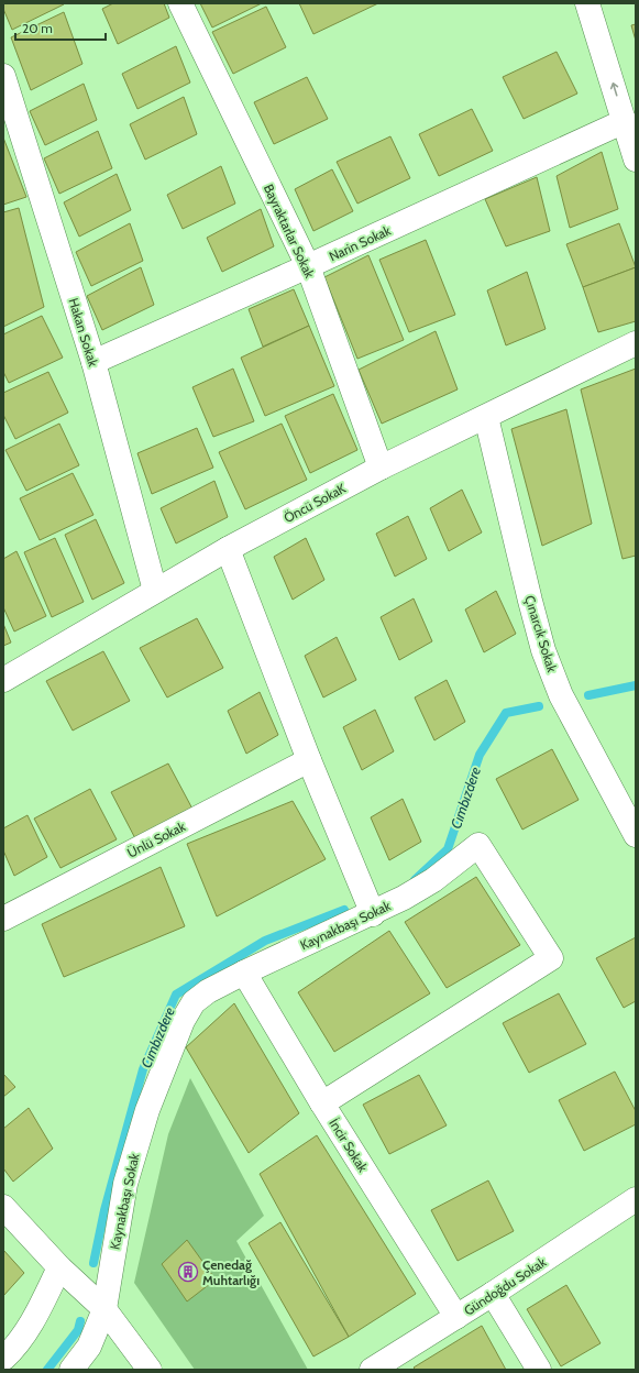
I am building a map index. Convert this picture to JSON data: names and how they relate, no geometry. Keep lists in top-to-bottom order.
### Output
{
  "streets": {
    "street": [
      "Bayraktarlar Sokak",
      "Narin Sokak",
      "Hakan Sokak",
      "Öncü SokaK",
      "Çınarcık Sokak",
      "Ünlü Sokak",
      "Kaynakbaşı Sokak",
      "İncir Sokak",
      "Gündoğdu Sokak"
    ]
  },
  "crossings": [
    ["Bayraktarlar Sokak", "Narin Sokak"],
    ["Bayraktarlar Sokak", "Öncü SokaK"],
    ["Narin Sokak", "Hakan Sokak"],
    ["Hakan Sokak", "Öncü SokaK"],
    ["Öncü SokaK", "Çınarcık Sokak"],
    ["Kaynakbaşı Sokak", "İncir Sokak"],
    ["İncir Sokak", "Gündoğdu Sokak"]
  ],
  "water": ["Cımbızdere"],
  "places": {
    "building": ["Çenedağ Muhtarlığı"]
  },
  "scale_bar": "20 m"
}
